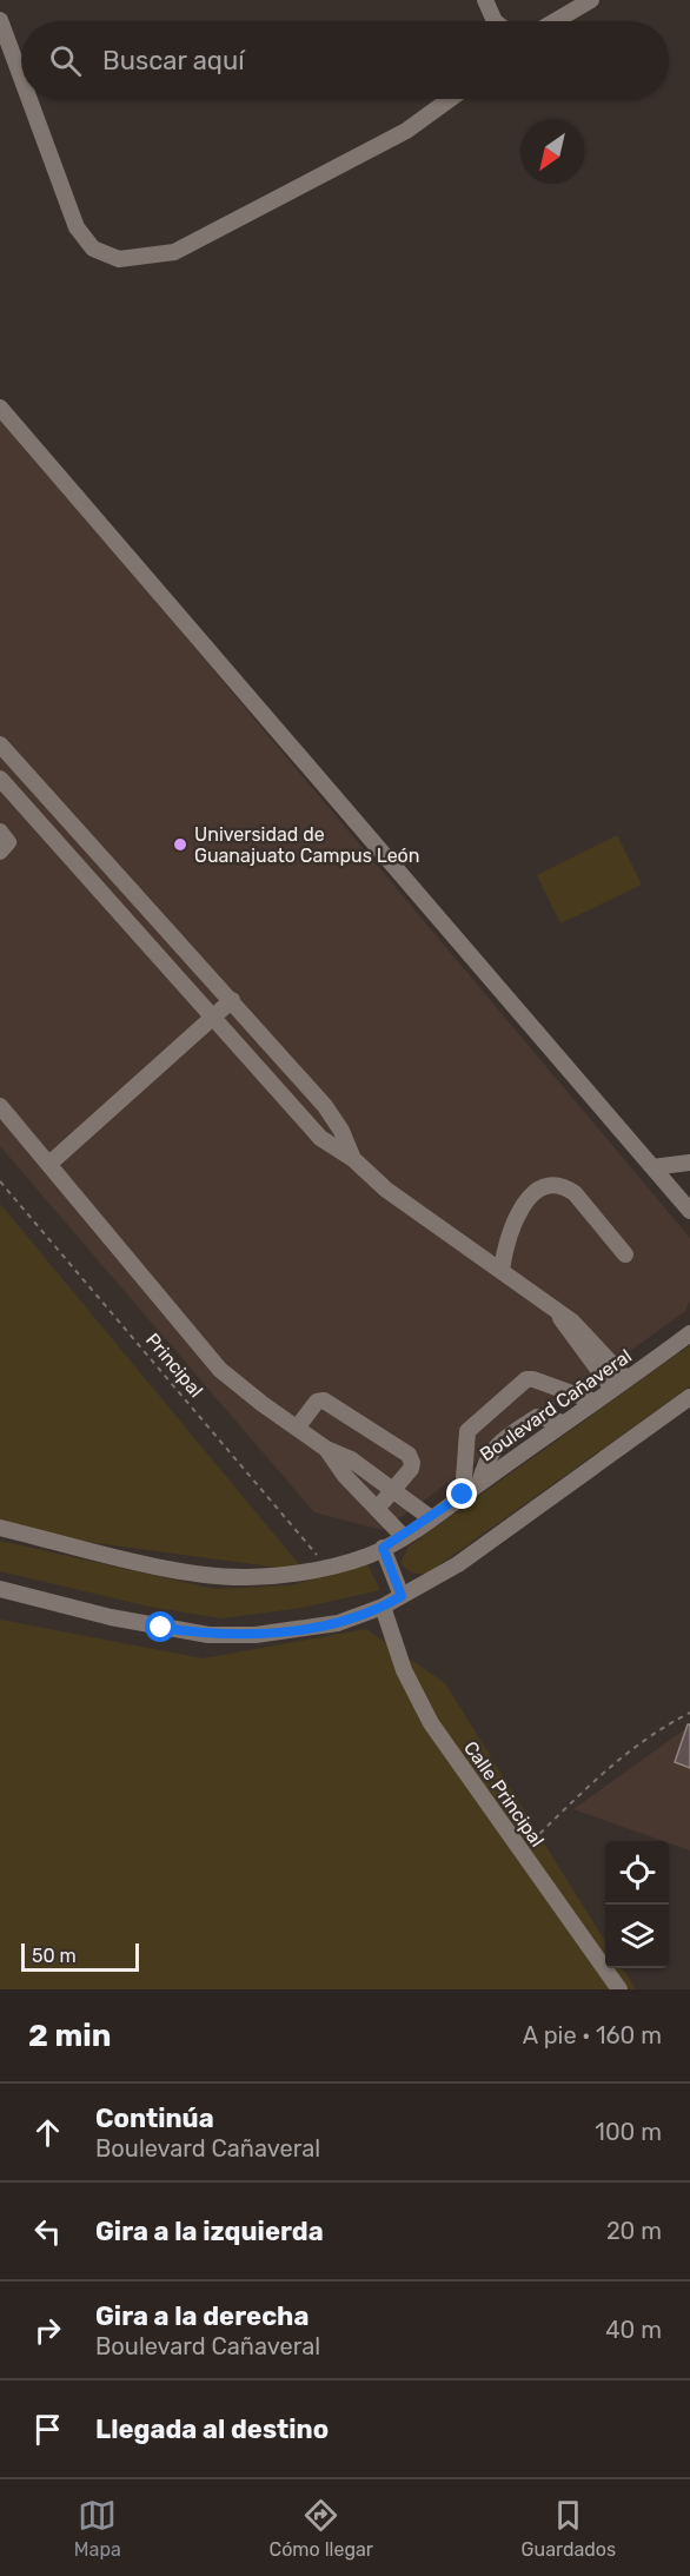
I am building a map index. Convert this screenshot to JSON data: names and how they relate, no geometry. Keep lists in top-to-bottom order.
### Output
{
  "streets": {
    "street": ["Boulevard Cañaveral", "Calle Principal"],
    "path": ["Principal"]
  },
  "crossings": [
    ["Principal", "Boulevard Cañaveral"]
  ],
  "places": ["Universidad de Guanajuato Campus León"],
  "scale_bar": "50 m",
  "north": "bottom left",
  "page": {
    "search": "Buscar aquí",
    "scale": "50 m",
    "heading": ["2 min", "A pie · 160 m"],
    "list": [
      ["Continúa", "Boulevard Cañaveral", "100 m"],
      ["Gira a la izquierda", "20 m"],
      ["Gira a la derecha", "Boulevard Cañaveral", "40 m"],
      "Llegada al destino"
    ],
    "nav": ["Mapa", "Cómo llegar", "Guardados"]
  }
}
